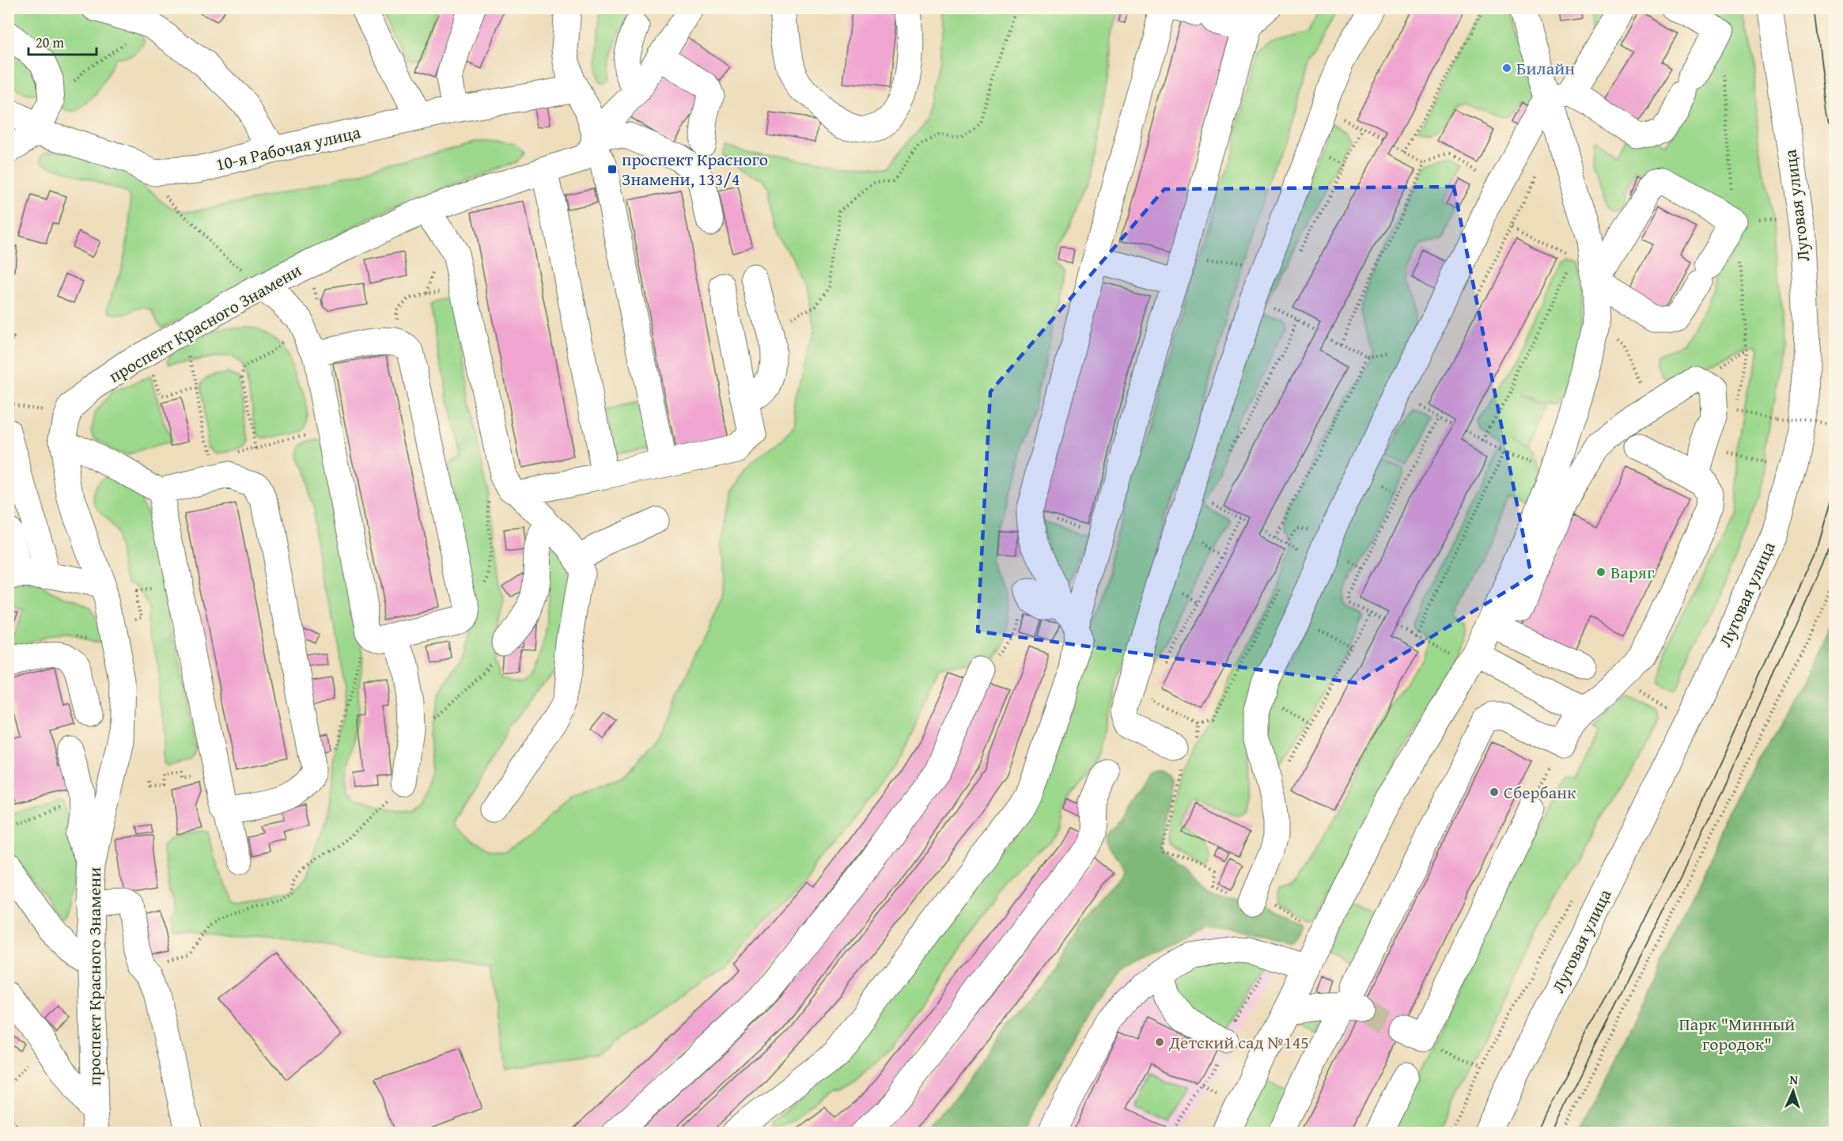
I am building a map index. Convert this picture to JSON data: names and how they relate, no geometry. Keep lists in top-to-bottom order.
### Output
{
  "streets": {
    "main road": ["10-я Рабочая улица", "Луговая улица", "проспект Красного Знамени"]
  },
  "parks": ["Парк \"Минный городок\""],
  "places": {
    "other": [
      "Билайн",
      "Варяг",
      "Сбербанк",
      "Детский сад №145"
    ],
    "transit": ["проспект Красного Знамени, 133/4"]
  },
  "scale_bar": "20 m",
  "north": "top"
}
